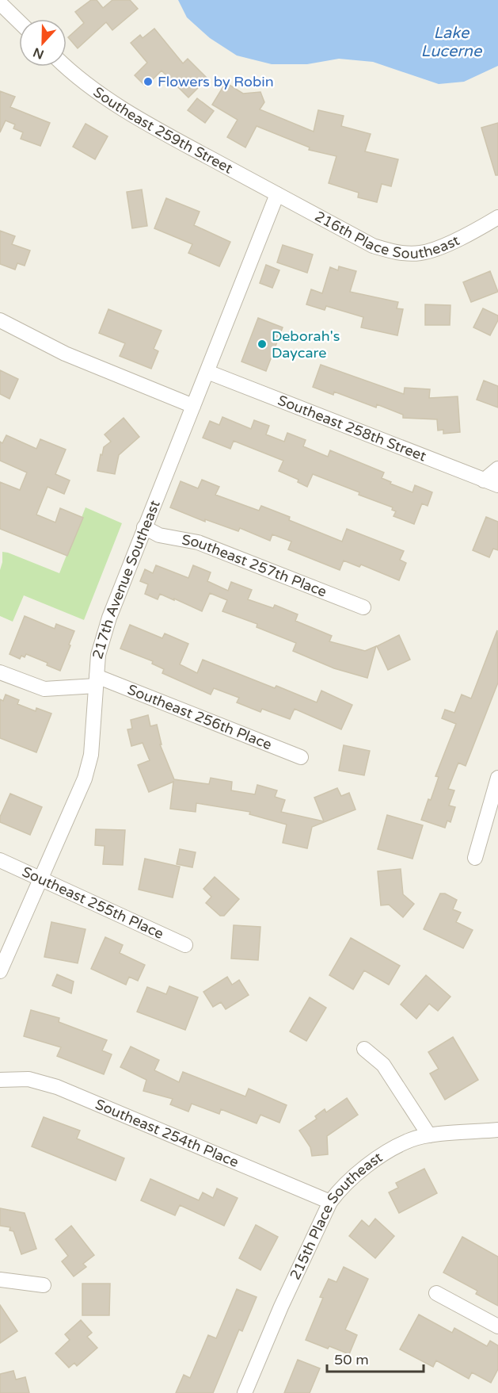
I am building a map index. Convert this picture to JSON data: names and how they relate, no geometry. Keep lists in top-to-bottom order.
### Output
{
  "streets": {
    "street": [
      "Southeast 259th Street",
      "216th Place Southeast",
      "Southeast 258th Street",
      "Southeast 257th Place",
      "217th Avenue Southeast",
      "Southeast 256th Place",
      "Southeast 255th Place",
      "Southeast 254th Place",
      "215th Place Southeast"
    ]
  },
  "crossings": [
    ["Southeast 259th Street", "216th Place Southeast"],
    ["Southeast 259th Street", "217th Avenue Southeast"],
    ["216th Place Southeast", "217th Avenue Southeast"],
    ["Southeast 258th Street", "217th Avenue Southeast"],
    ["Southeast 257th Place", "217th Avenue Southeast"],
    ["217th Avenue Southeast", "Southeast 256th Place"],
    ["217th Avenue Southeast", "Southeast 255th Place"],
    ["Southeast 254th Place", "215th Place Southeast"]
  ],
  "water": ["Lake Lucerne"],
  "places": ["Flowers by Robin", "Deborah's Daycare"],
  "scale_bar": "50 m",
  "north": "bottom"
}
